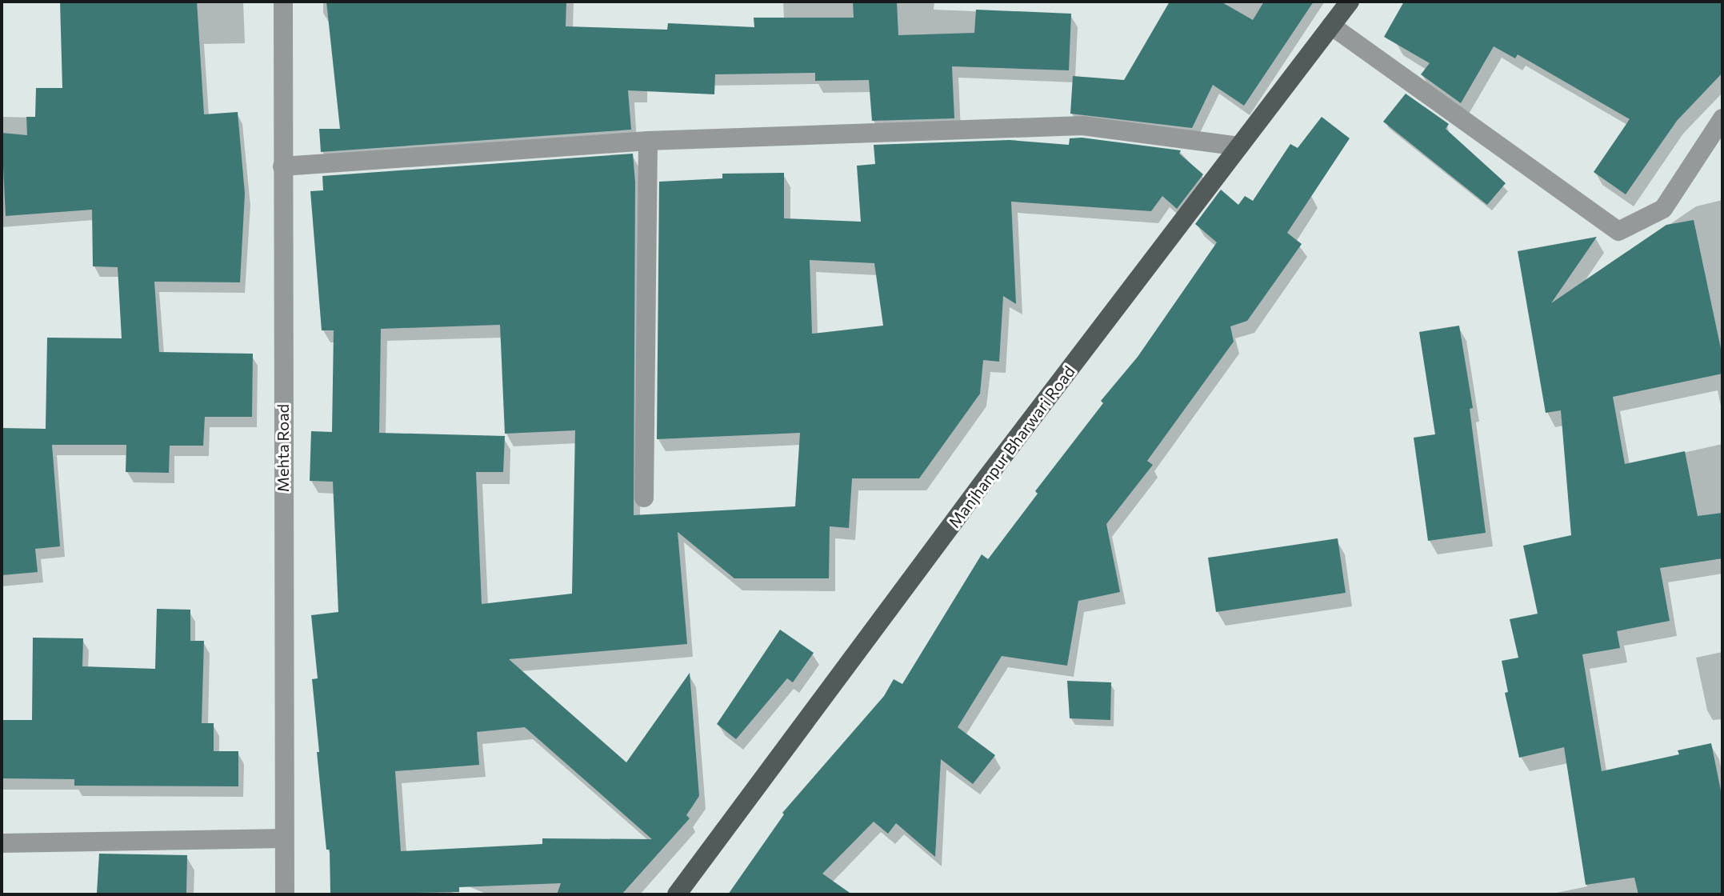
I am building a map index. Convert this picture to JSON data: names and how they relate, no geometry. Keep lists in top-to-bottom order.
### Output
{
  "streets": {
    "main road": ["Manjhanpur Bharwari Road"],
    "street": ["Mehta Road"]
  }
}
